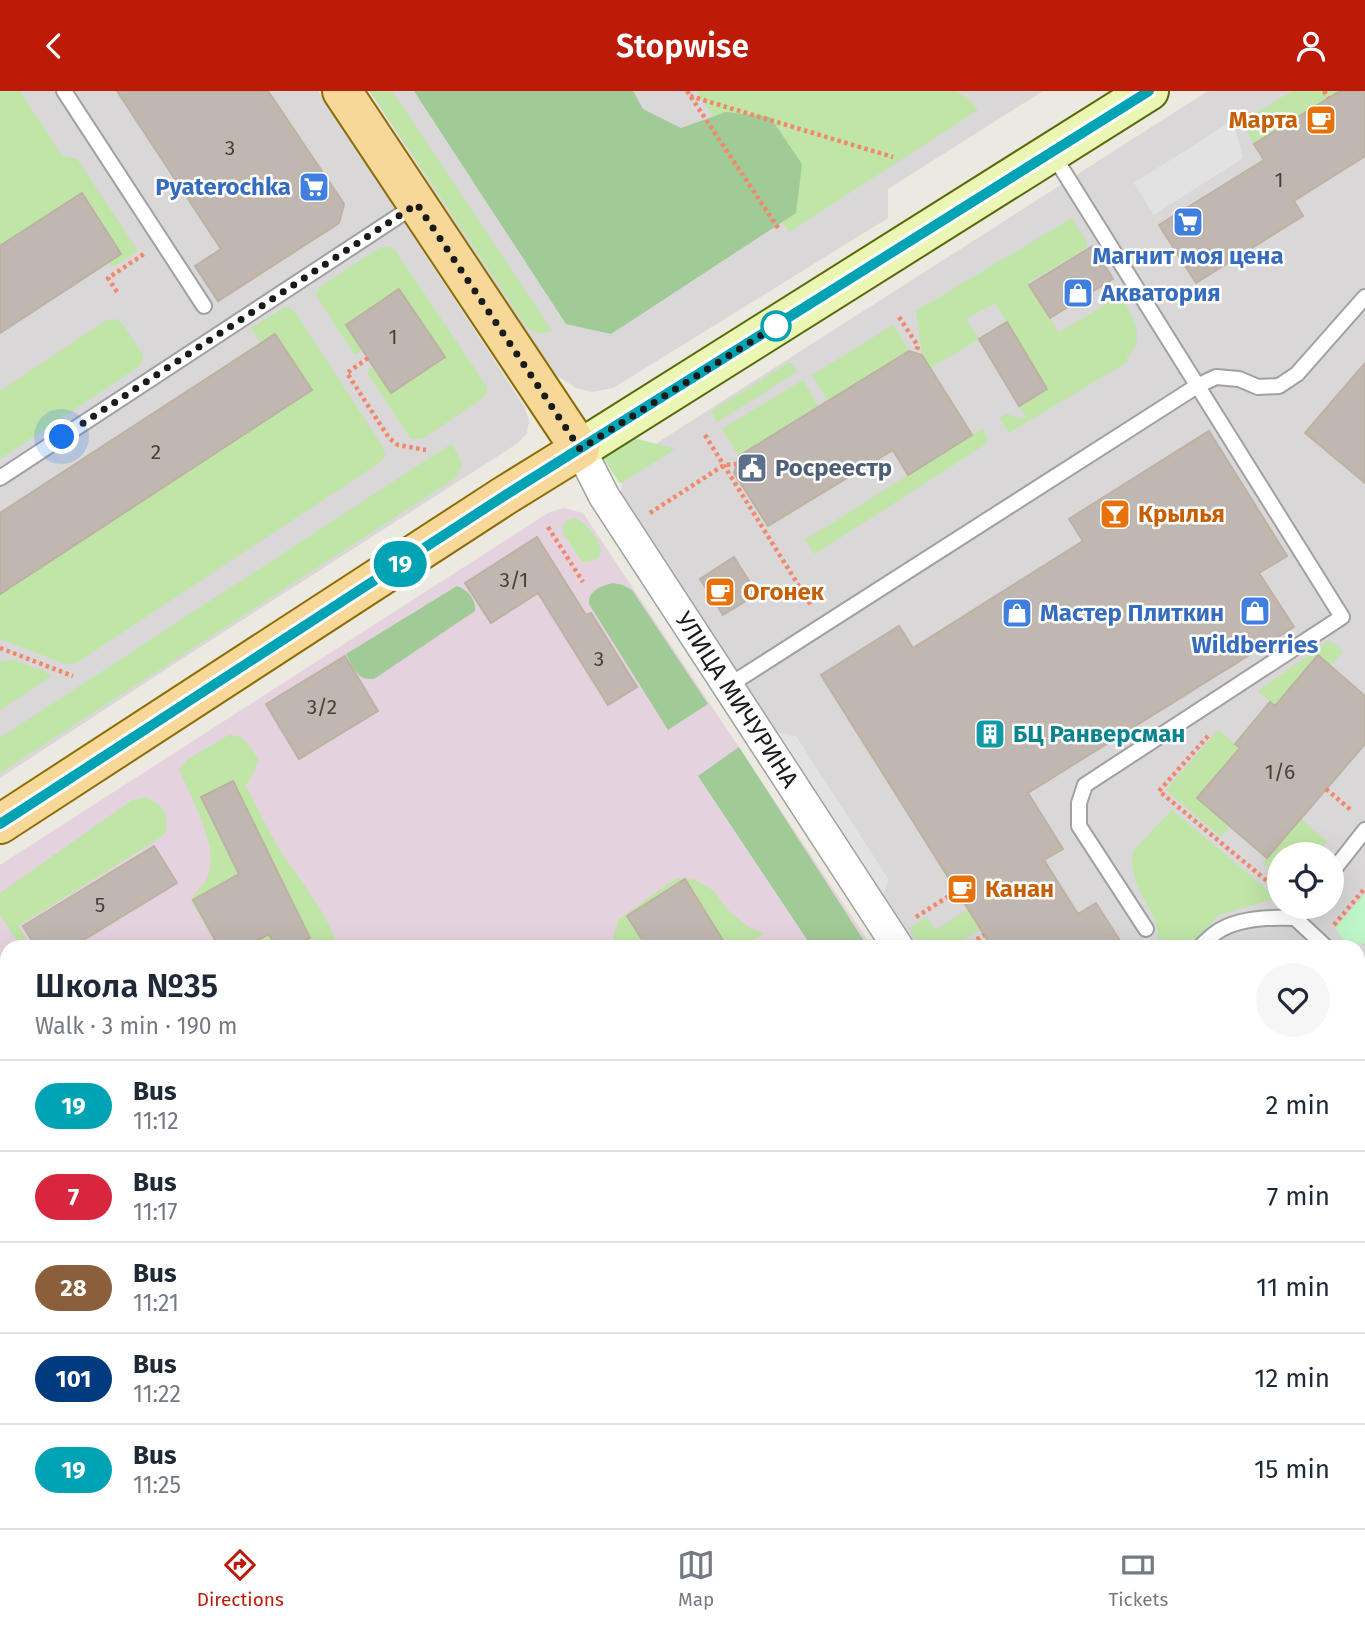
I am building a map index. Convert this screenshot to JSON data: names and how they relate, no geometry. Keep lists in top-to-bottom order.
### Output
{
  "streets": {
    "street": ["УЛИЦА МИЧУРИНА"]
  },
  "places": {
    "cafe": ["Марта", "Огонек", "Канан"],
    "supermarket": ["Pyaterochka", "Магнит моя цена"],
    "shop": ["Акватория", "Wildberries", "Мастер Плиткин"],
    "public building": ["Росреестр"],
    "bar": ["Крылья"],
    "building": ["БЦ Ранверсман"]
  },
  "lines": ["bus line 19"],
  "house_numbers": [
    "3",
    "1",
    "1",
    "2",
    "3/1",
    "3",
    "3/2",
    "1/6",
    "5"
  ],
  "page": {
    "header": "Stopwise",
    "on_map": "19",
    "heading": ["Школа №35", "Walk · 3 min · 190 m"],
    "list": [
      {
        "mark": "19",
        "name": "Bus",
        "note": "11:12",
        "value": "2 min"
      },
      {
        "mark": "7",
        "name": "Bus",
        "note": "11:17",
        "value": "7 min"
      },
      {
        "mark": "28",
        "name": "Bus",
        "note": "11:21",
        "value": "11 min"
      },
      {
        "mark": "101",
        "name": "Bus",
        "note": "11:22",
        "value": "12 min"
      },
      {
        "mark": "19",
        "name": "Bus",
        "note": "11:25",
        "value": "15 min"
      }
    ],
    "tabs": ["Directions", "Map", "Tickets"]
  }
}
